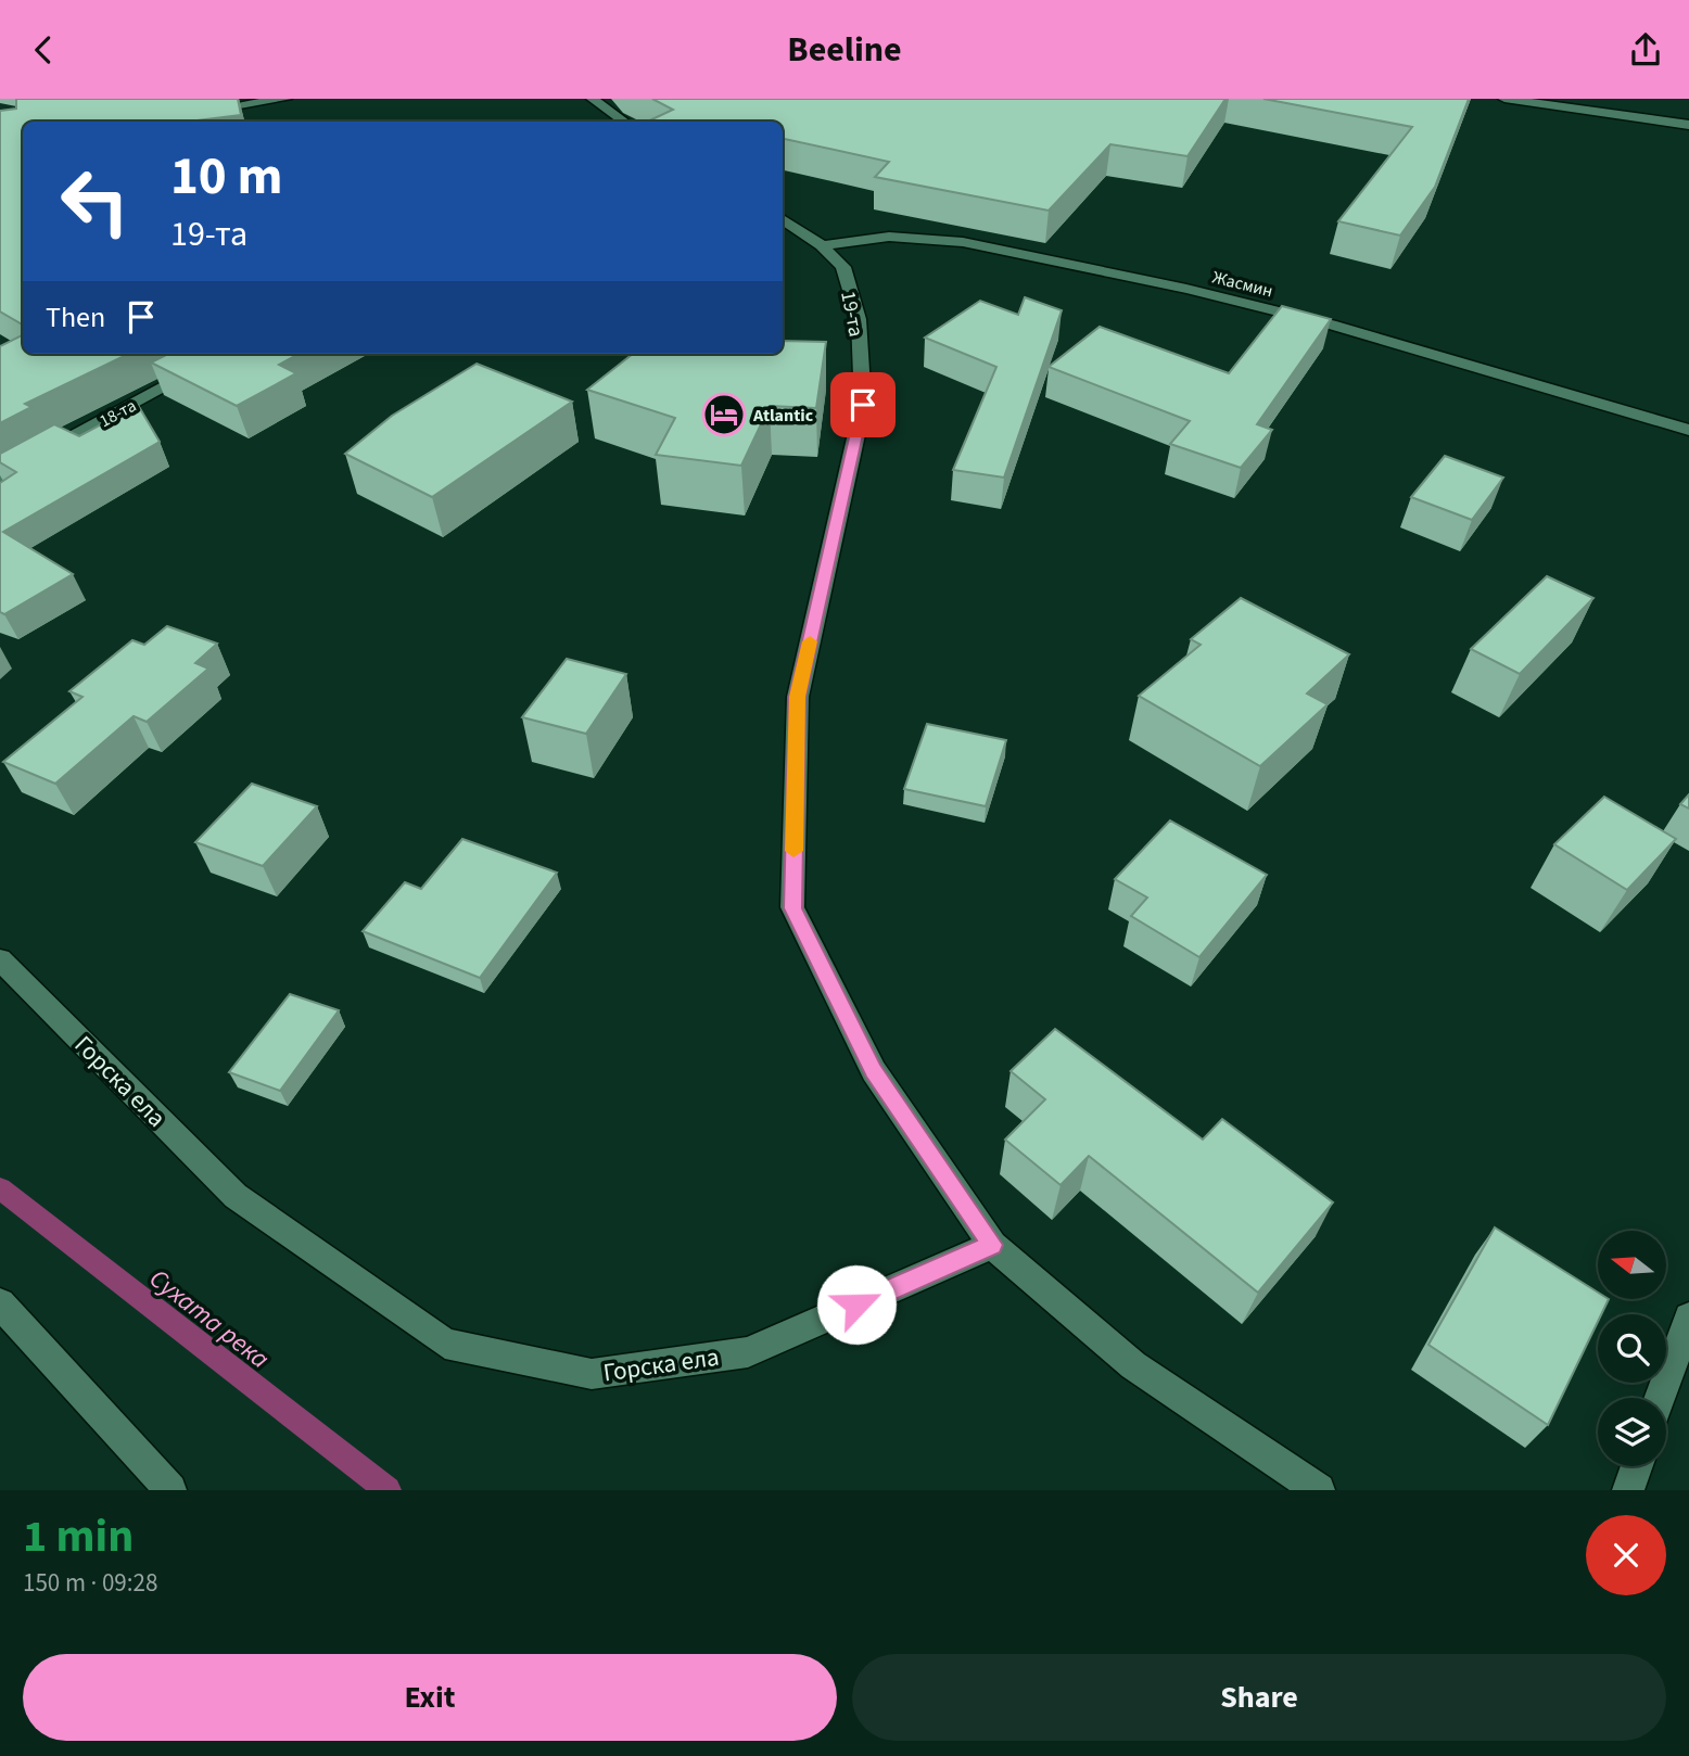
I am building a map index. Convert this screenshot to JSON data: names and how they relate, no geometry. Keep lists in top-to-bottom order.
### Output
{
  "streets": {
    "street": [
      "Жасмин",
      "19-та",
      "18-та",
      "Горска ела"
    ]
  },
  "crossings": [
    ["Жасмин", "19-та"],
    ["19-та", "Горска ела"]
  ],
  "water": ["Сухата река"],
  "places": {
    "hotel": ["Atlantic"]
  },
  "north": "left",
  "page": {
    "header": "Beeline",
    "turn": ["10 m", "19-та"],
    "then": "Then",
    "heading": ["1 min", "150 m · 09:28"],
    "buttons": ["Exit", "Share"]
  }
}
